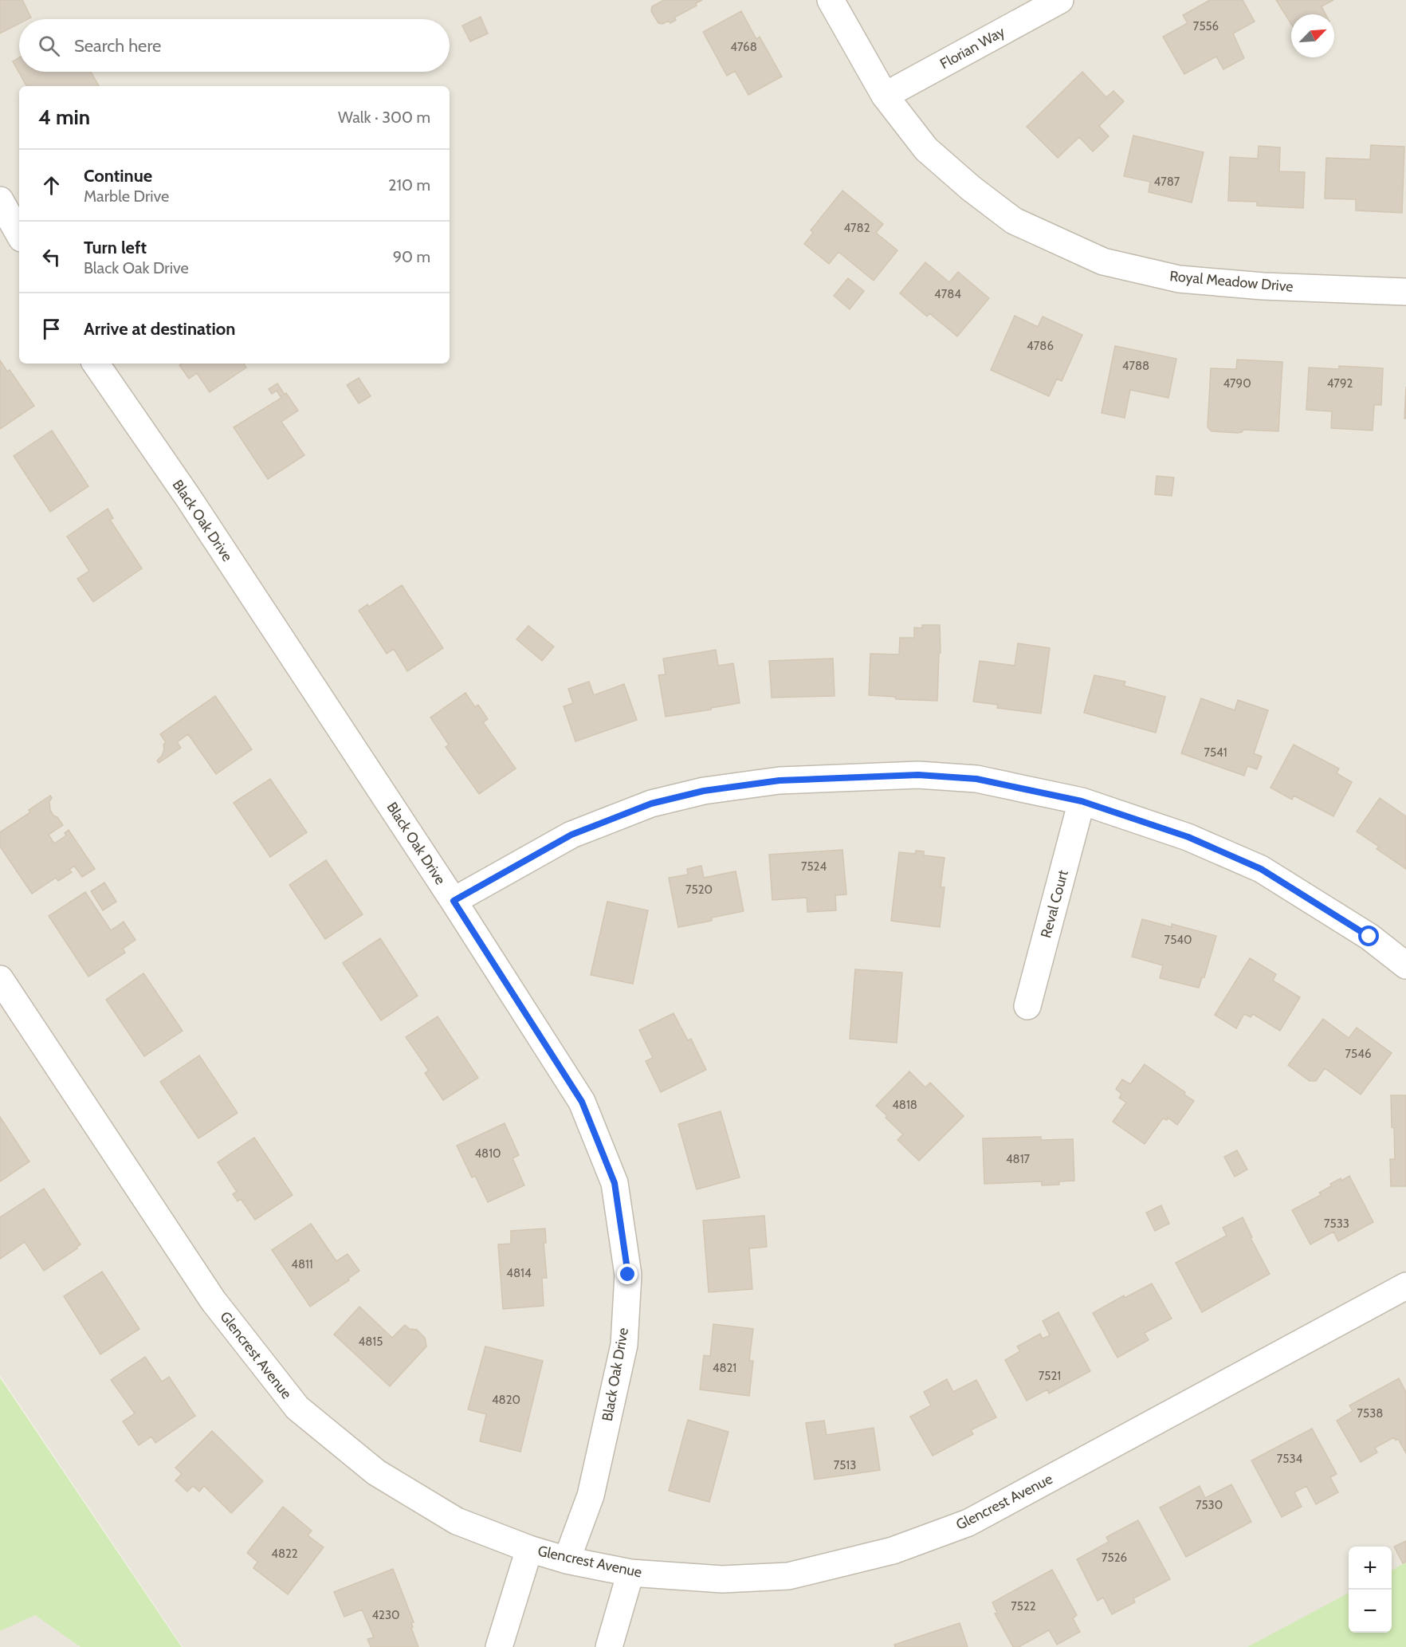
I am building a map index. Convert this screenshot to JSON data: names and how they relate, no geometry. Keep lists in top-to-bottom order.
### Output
{
  "streets": {
    "street": [
      "Florian Way",
      "Royal Meadow Drive",
      "Black Oak Drive",
      "Reval Court",
      "Glencrest Avenue"
    ]
  },
  "crossings": [
    ["Florian Way", "Royal Meadow Drive"],
    ["Black Oak Drive", "Glencrest Avenue"]
  ],
  "house_numbers": [
    "7556",
    "4768",
    "4787",
    "4782",
    "4784",
    "4786",
    "4788",
    "4790",
    "4792",
    "7541",
    "7524",
    "7520",
    "7540",
    "7546",
    "4818",
    "4810",
    "4817",
    "7533",
    "4811",
    "4814",
    "4815",
    "4821",
    "7521",
    "4820",
    "7538",
    "7534",
    "7513",
    "7530",
    "4822",
    "7526",
    "7522",
    "4230"
  ],
  "north": "top right",
  "page": {
    "search": "Search here",
    "heading": ["4 min", "Walk · 300 m"],
    "list": [
      ["Continue", "Marble Drive", "210 m"],
      ["Turn left", "Black Oak Drive", "90 m"],
      "Arrive at destination"
    ],
    "map_buttons": ["+", "−"]
  }
}
